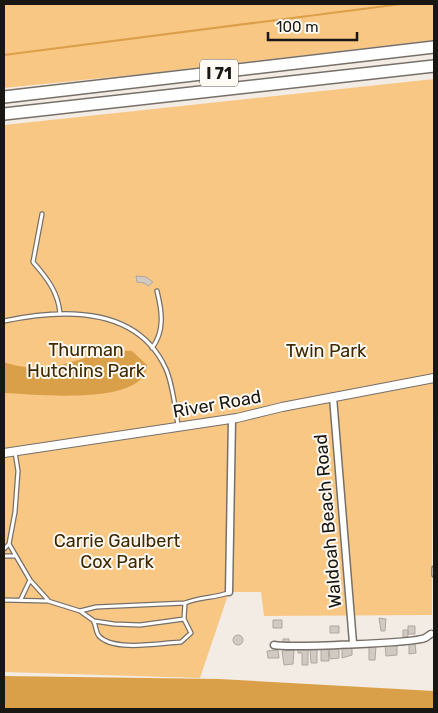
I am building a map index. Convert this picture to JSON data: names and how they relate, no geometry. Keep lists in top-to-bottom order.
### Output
{
  "streets": {
    "highway": ["I 71"],
    "street": ["River Road", "Waldoah Beach Road"]
  },
  "crossings": [
    ["River Road", "Waldoah Beach Road"]
  ],
  "parks": ["Thurman Hutchins Park", "Twin Park", "Carrie Gaulbert Cox Park"],
  "scale_bar": "100 m"
}
